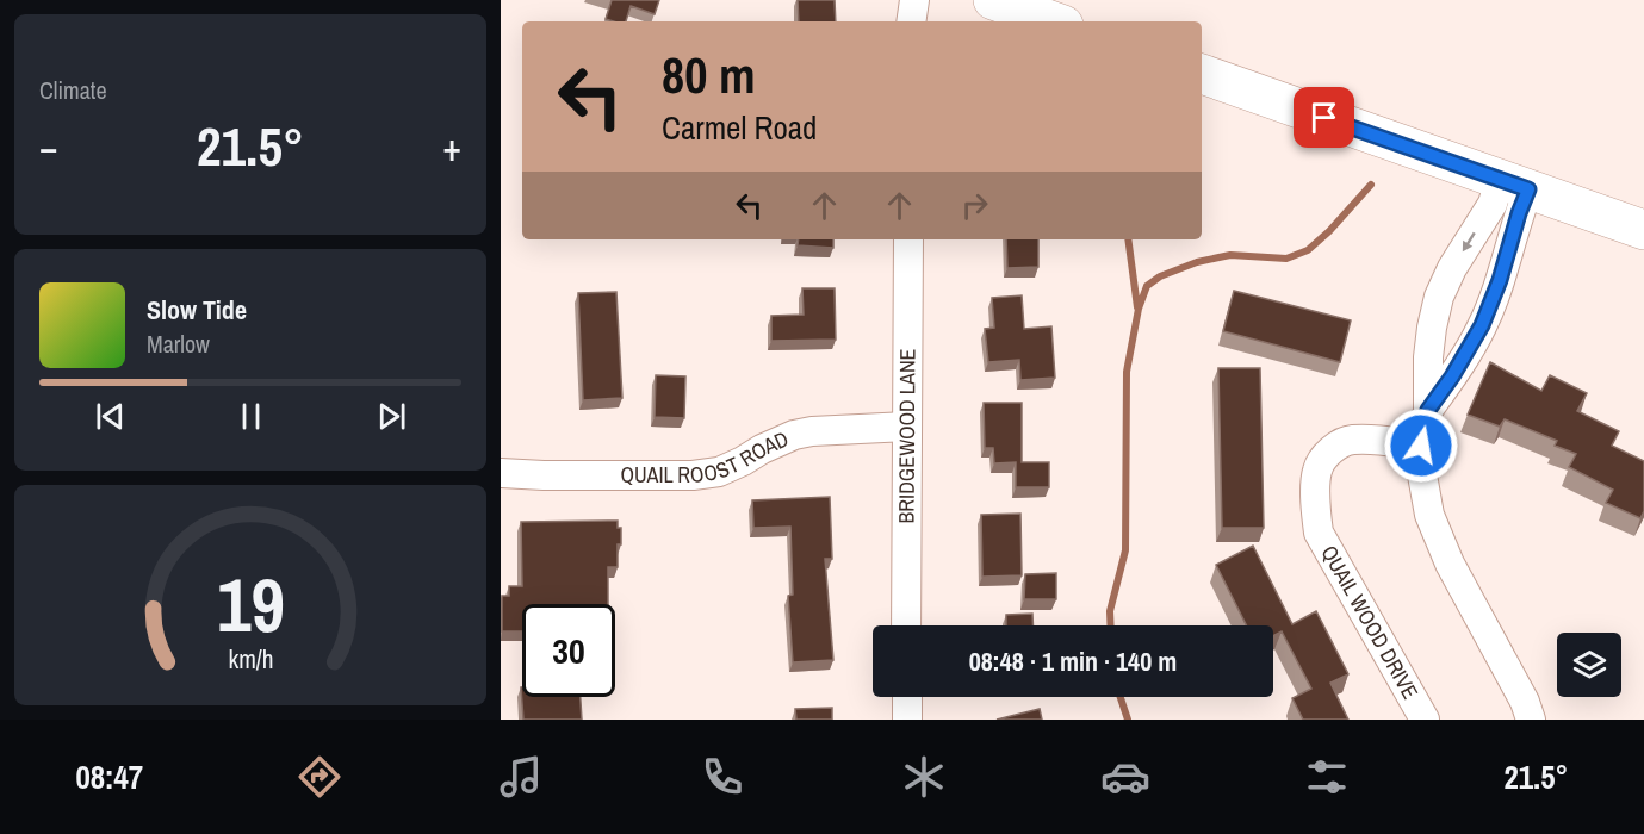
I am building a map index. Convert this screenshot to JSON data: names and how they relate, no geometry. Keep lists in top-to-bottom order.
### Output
{
  "streets": {
    "street": ["BRIDGEWOOD LANE", "QUAIL ROOST ROAD", "QUAIL WOOD DRIVE"]
  },
  "crossings": [
    ["BRIDGEWOOD LANE", "QUAIL ROOST ROAD"]
  ],
  "page": {
    "tile": "Climate",
    "turn": ["80 m", "Carmel Road"],
    "heat": ["−", "21.5°", "+"],
    "song": ["Slow Tide", "Marlow"],
    "limit": "30",
    "trip": "08:48 · 1 min · 140 m",
    "tabs": ["08:47", "21.5°"],
    "gauge": ["19", "km/h"]
  }
}
